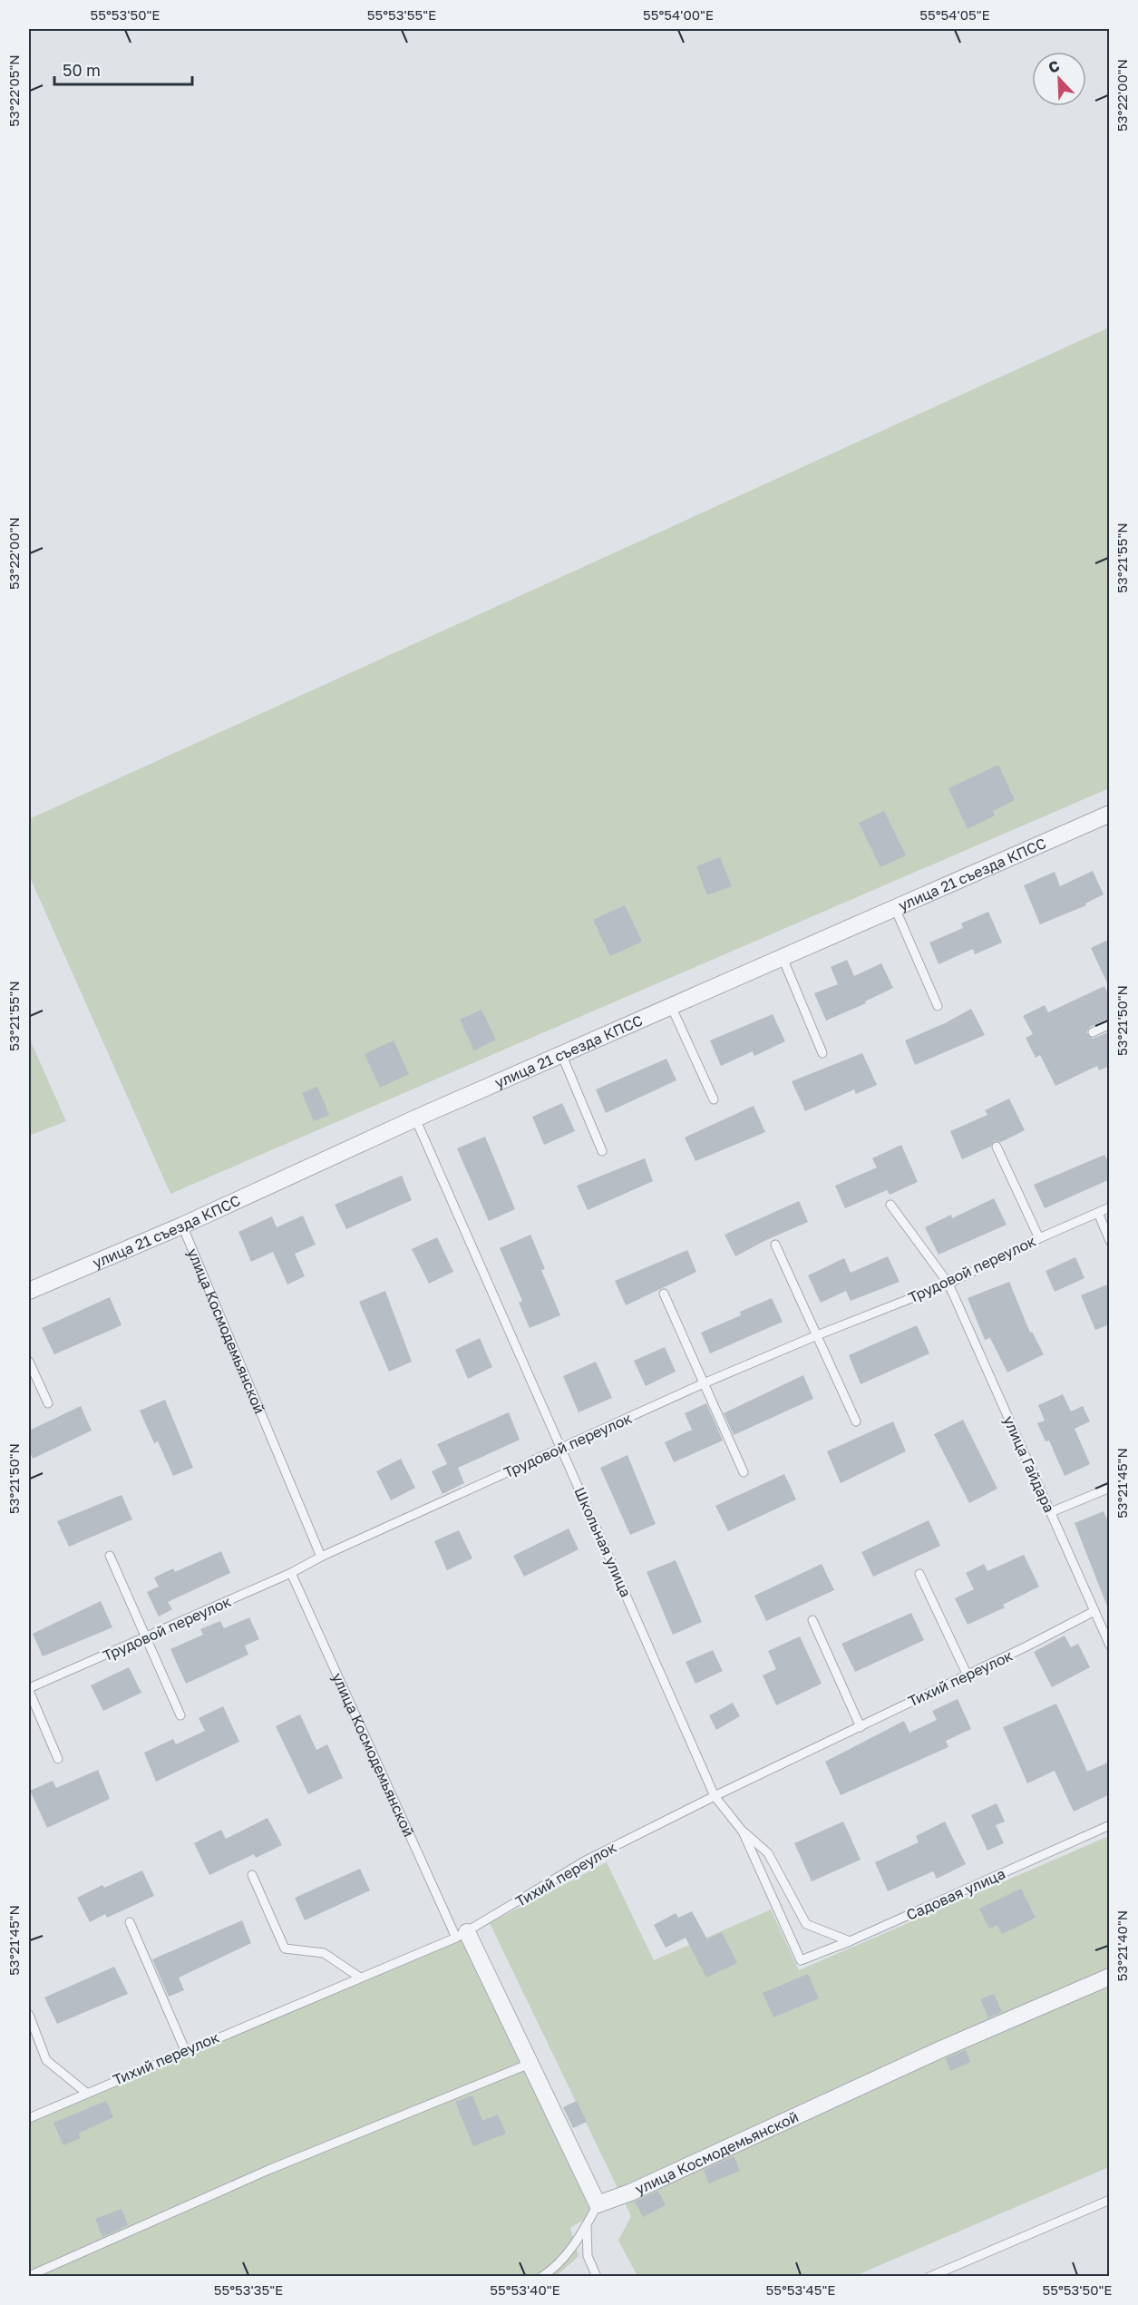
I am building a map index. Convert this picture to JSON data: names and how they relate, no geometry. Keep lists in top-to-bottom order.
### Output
{
  "streets": {
    "street": ["улица 21 съезда КПСС", "улица Космодемьянской"],
    "lane": [
      "Трудовой переулок",
      "улица Гайдара",
      "Школьная улица",
      "Тихий переулок",
      "Садовая улица"
    ]
  },
  "crossings": [
    ["улица 21 съезда КПСС", "улица Космодемьянской"],
    ["улица 21 съезда КПСС", "Школьная улица"],
    ["Трудовой переулок", "улица Космодемьянской"],
    ["Трудовой переулок", "улица Гайдара"],
    ["Трудовой переулок", "Школьная улица"],
    ["улица Космодемьянской", "Тихий переулок"],
    ["улица Гайдара", "Тихий переулок"],
    ["Школьная улица", "Тихий переулок"],
    ["Школьная улица", "Садовая улица"]
  ],
  "scale_bar": "50 m",
  "north": "top left",
  "coordinates": [
    "55°53'50\"E",
    "55°53'55\"E",
    "55°54'00\"E",
    "55°54'05\"E",
    "53°22'05\"N",
    "53°22'00\"N",
    "53°21'55\"N",
    "53°21'50\"N",
    "53°21'45\"N",
    "53°21'40\"N",
    "55°53'35\"E",
    "55°53'40\"E",
    "55°53'45\"E"
  ]
}
